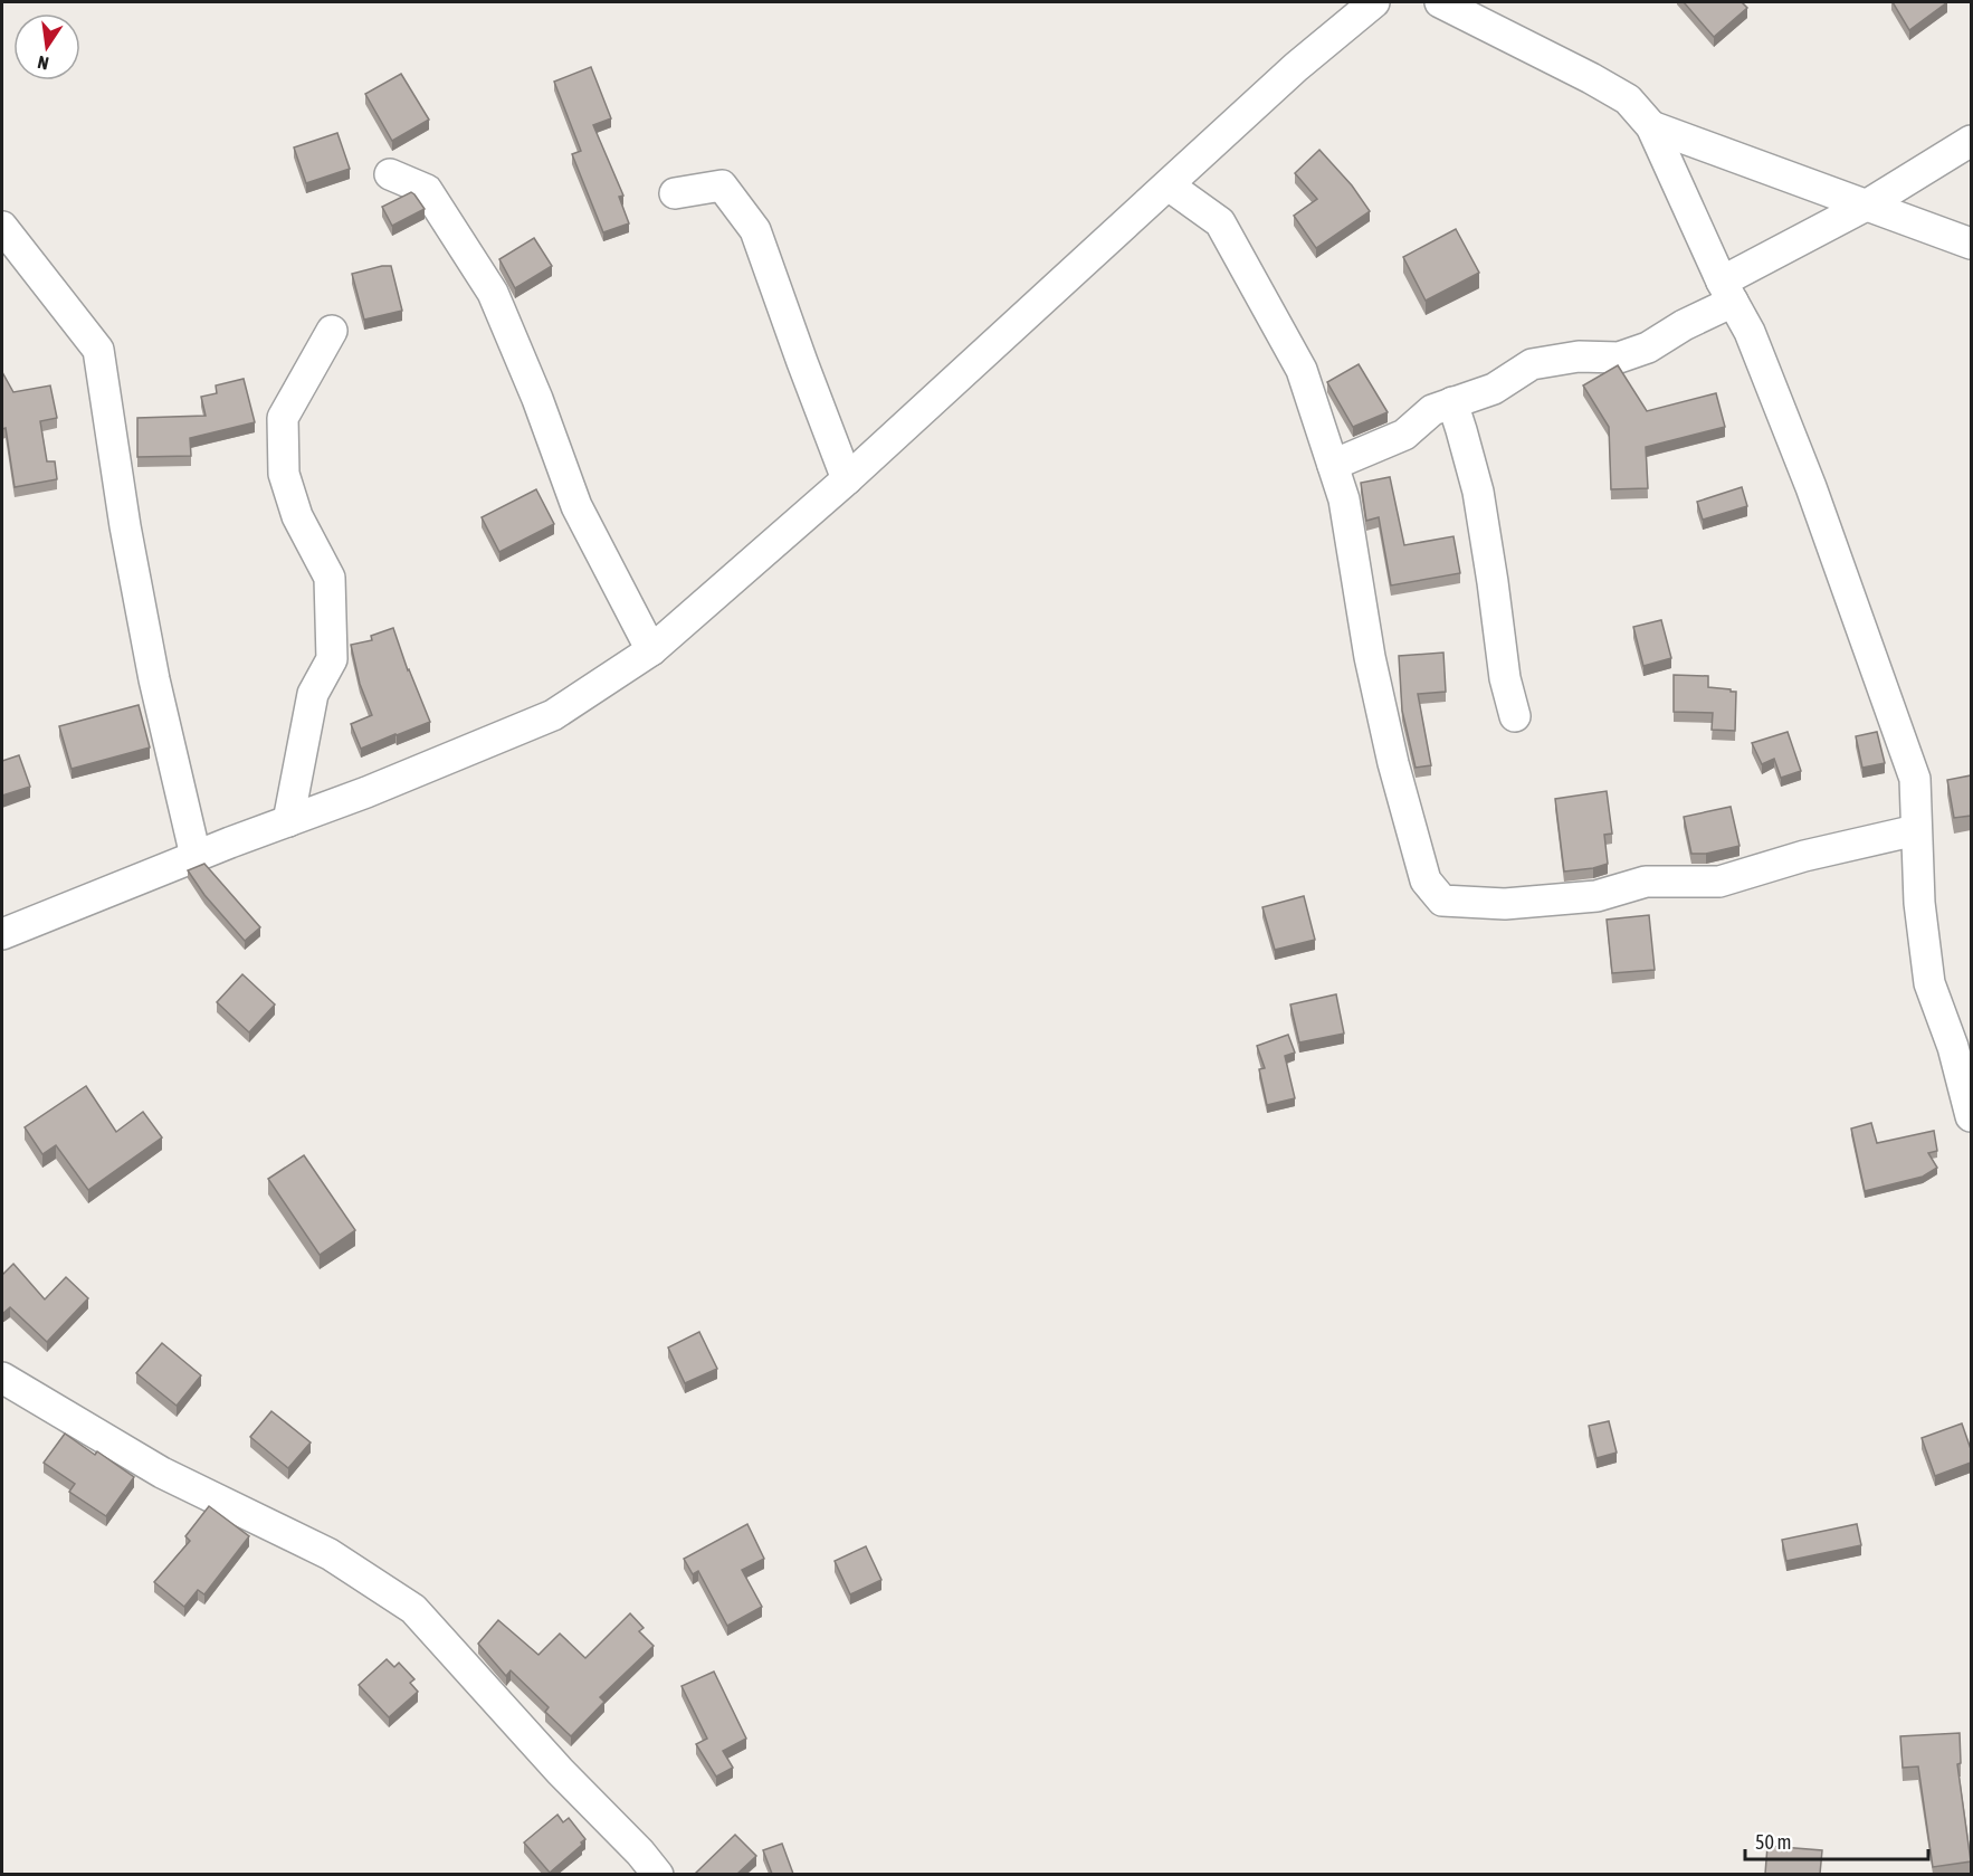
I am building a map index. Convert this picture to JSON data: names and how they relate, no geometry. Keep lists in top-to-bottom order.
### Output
{
  "scale_bar": "50 m",
  "north": "bottom"
}
